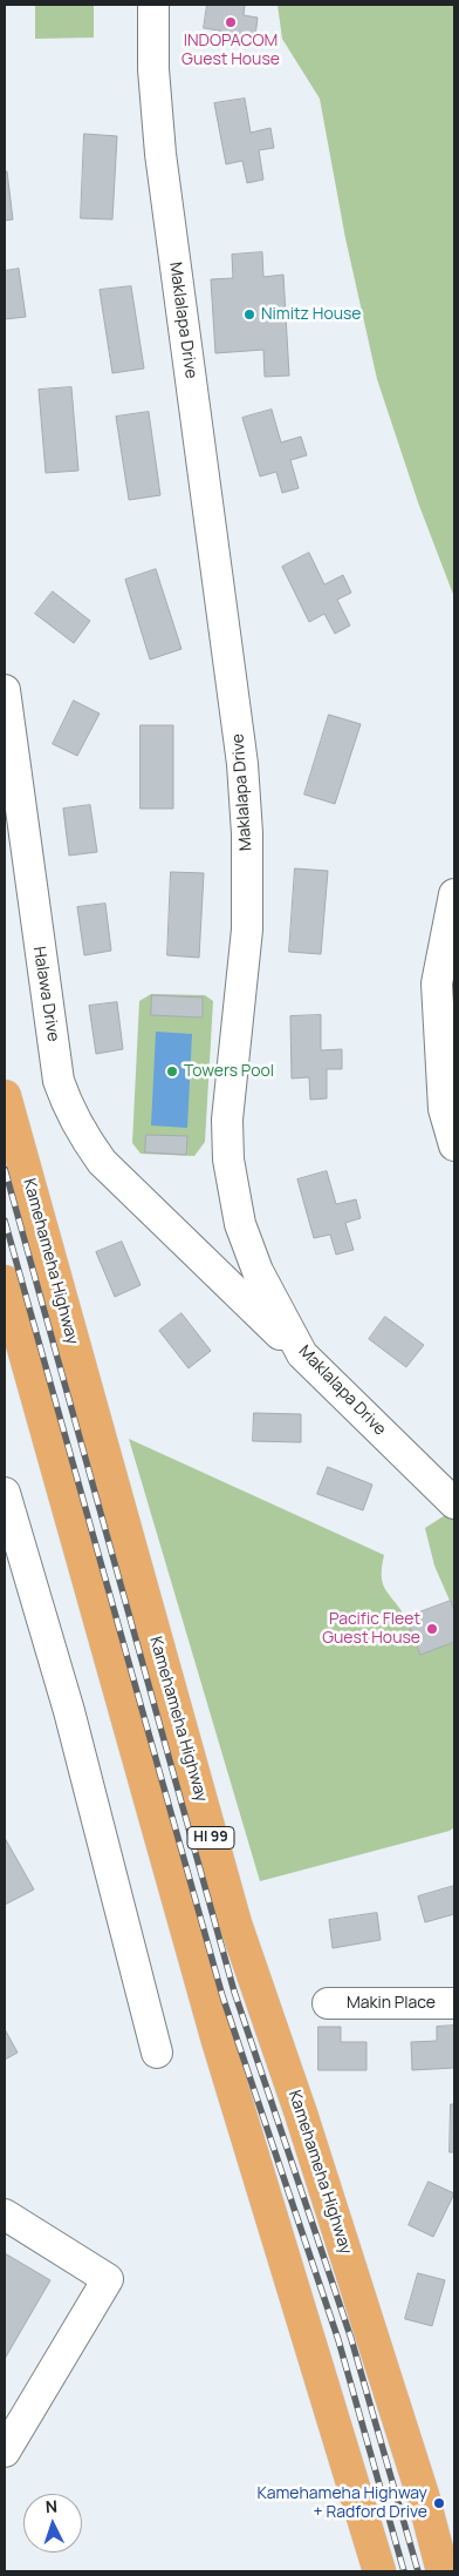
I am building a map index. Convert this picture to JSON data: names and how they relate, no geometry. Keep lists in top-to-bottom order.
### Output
{
  "streets": {
    "main road": ["Kamehameha Highway", "HI 99"],
    "street": ["Maklalapa Drive", "Halawa Drive", "Makin Place"]
  },
  "crossings": [
    ["Maklalapa Drive", "Halawa Drive"]
  ],
  "places": [
    "INDOPACOM Guest House",
    "Nimitz House",
    "Towers Pool",
    "Pacific Fleet Guest House",
    "Kamehameha Highway + Radford Drive"
  ],
  "north": "top"
}
